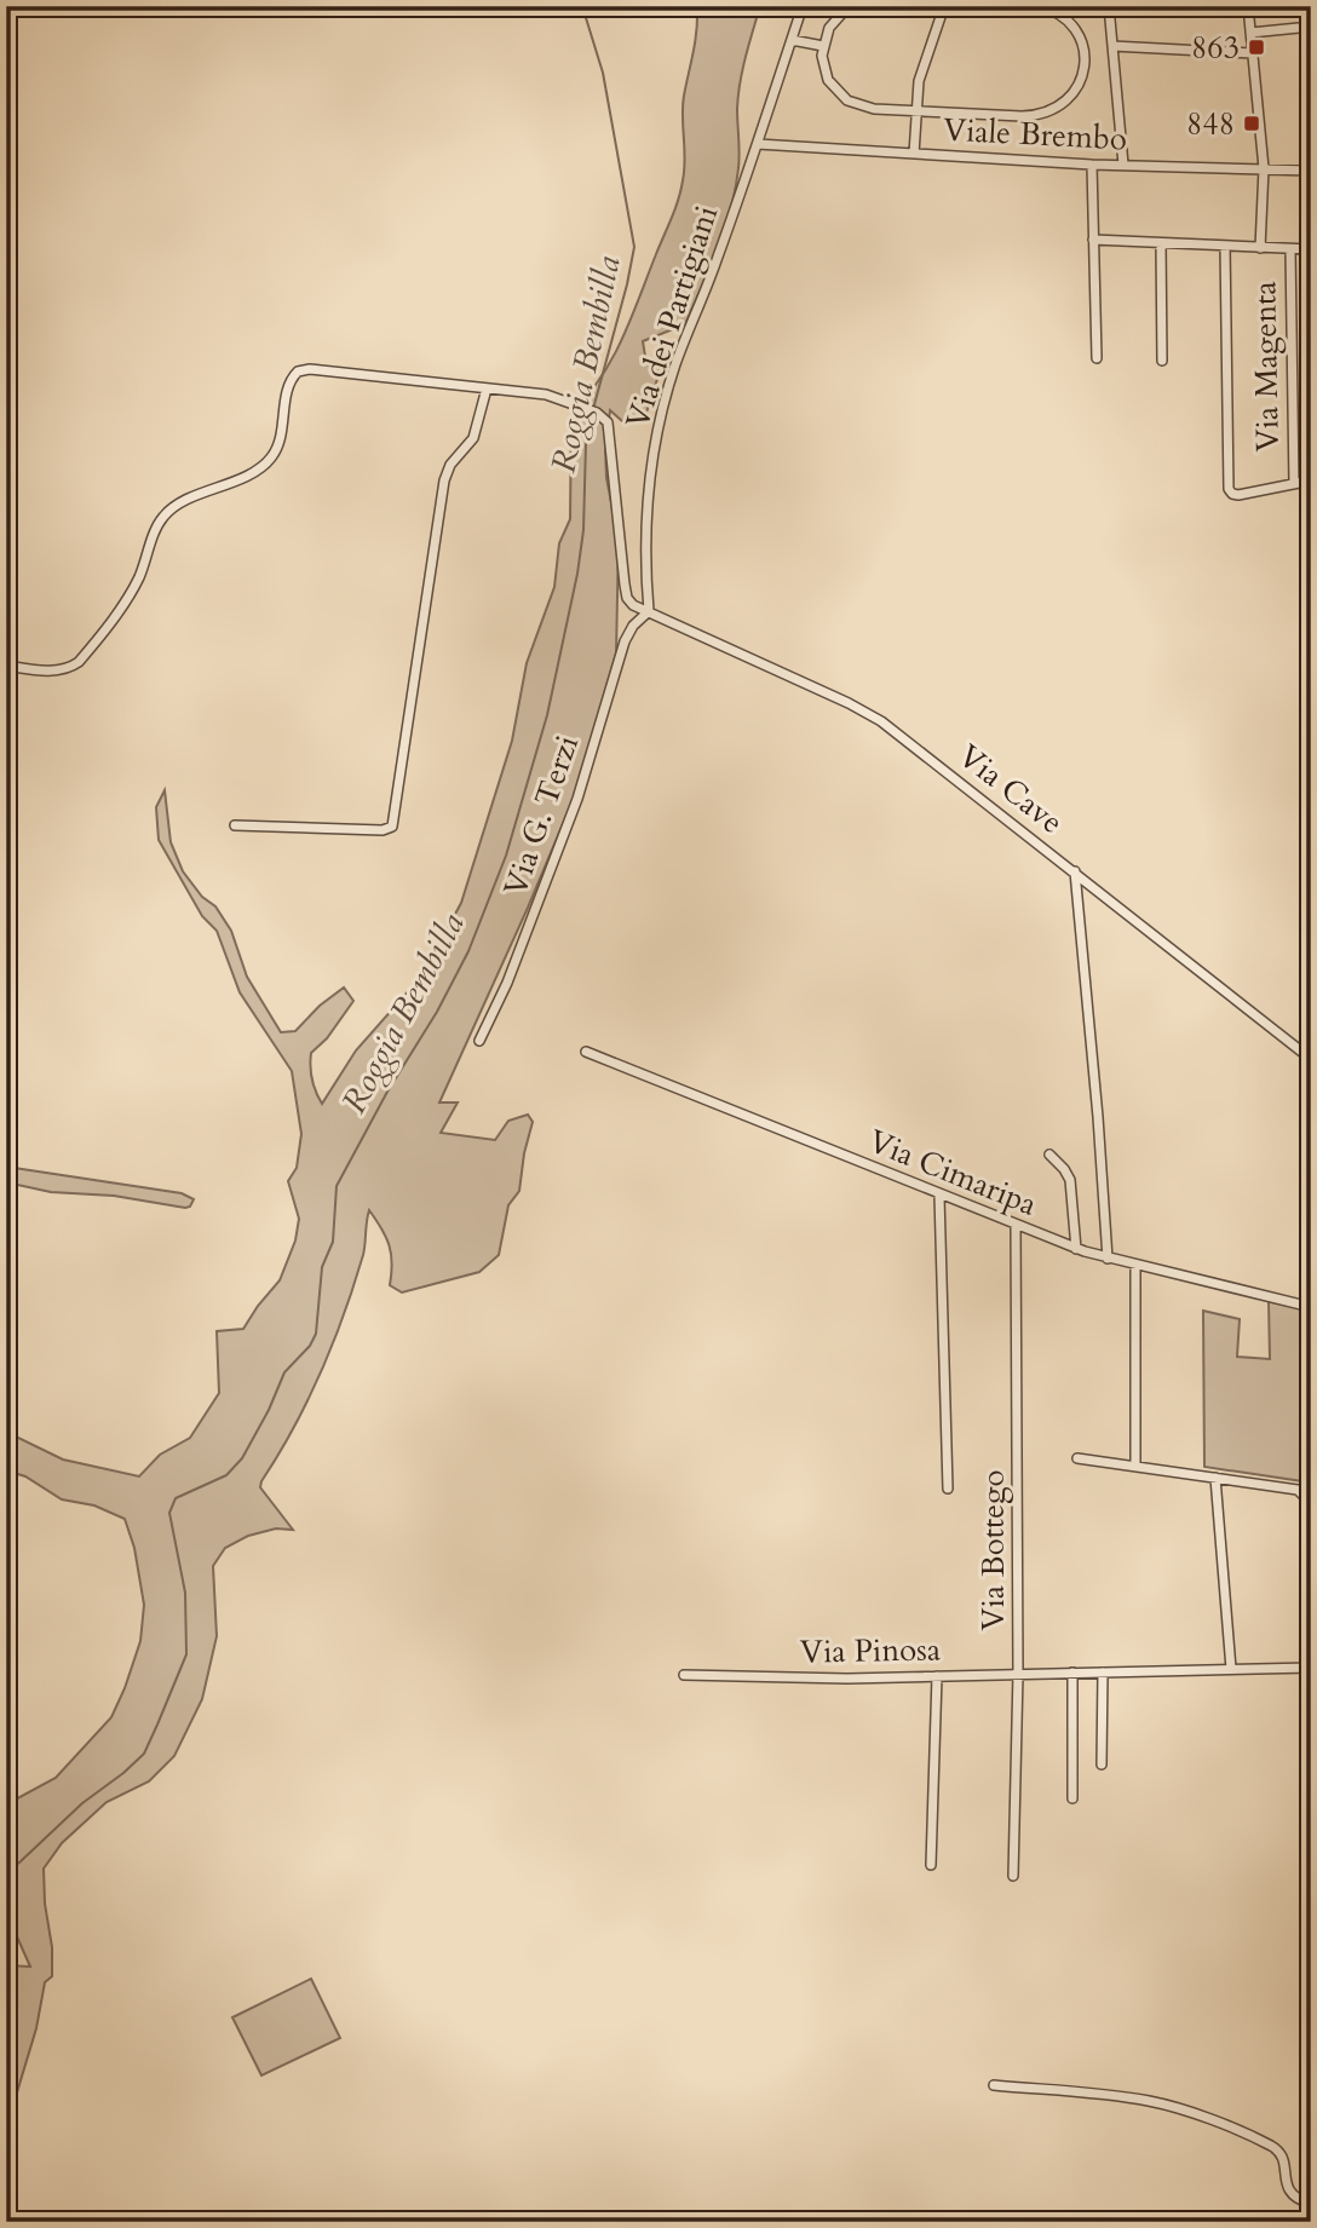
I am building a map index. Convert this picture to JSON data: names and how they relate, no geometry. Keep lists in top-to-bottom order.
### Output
{
  "streets": {
    "street": [
      "Viale Brembo",
      "Via dei Partigiani",
      "Via Magenta",
      "Via Cave",
      "Via G. Terzi",
      "Via Cimaripa",
      "Via Bottego",
      "Via Pinosa"
    ]
  },
  "crossings": [
    ["Viale Brembo", "Via dei Partigiani"],
    ["Via dei Partigiani", "Via Cave"],
    ["Via dei Partigiani", "Via G. Terzi"],
    ["Via Cave", "Via G. Terzi"],
    ["Via Cimaripa", "Via Bottego"],
    ["Via Bottego", "Via Pinosa"]
  ],
  "water": ["Roggia Bembilla"],
  "places": {
    "transit": ["863", "848"]
  }
}
